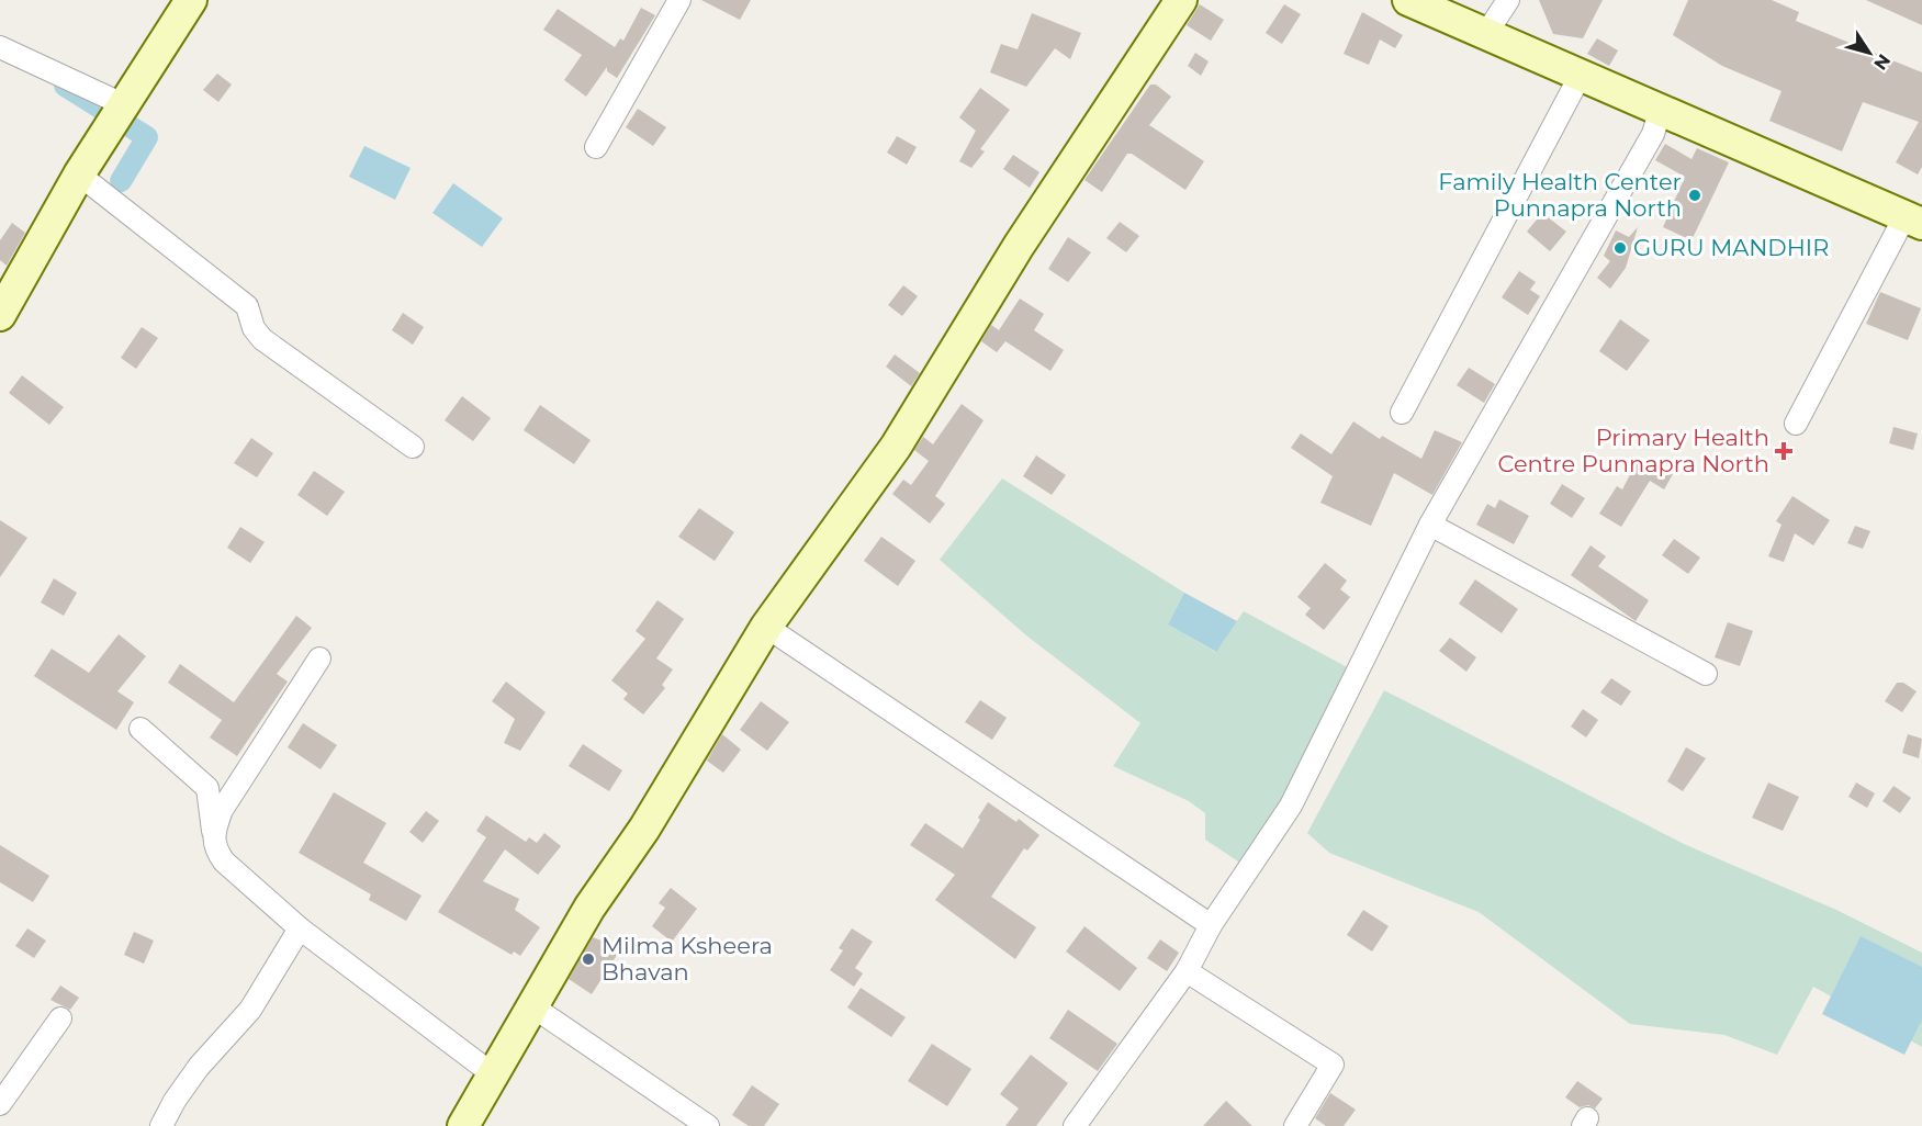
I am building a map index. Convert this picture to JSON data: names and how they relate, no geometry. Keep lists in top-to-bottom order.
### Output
{
  "places": {
    "other": ["Family Health Center Punnapra North", "GURU MANDHIR", "Milma Ksheera Bhavan"],
    "health": ["Primary Health Centre Punnapra North"]
  },
  "north": "bottom right"
}
